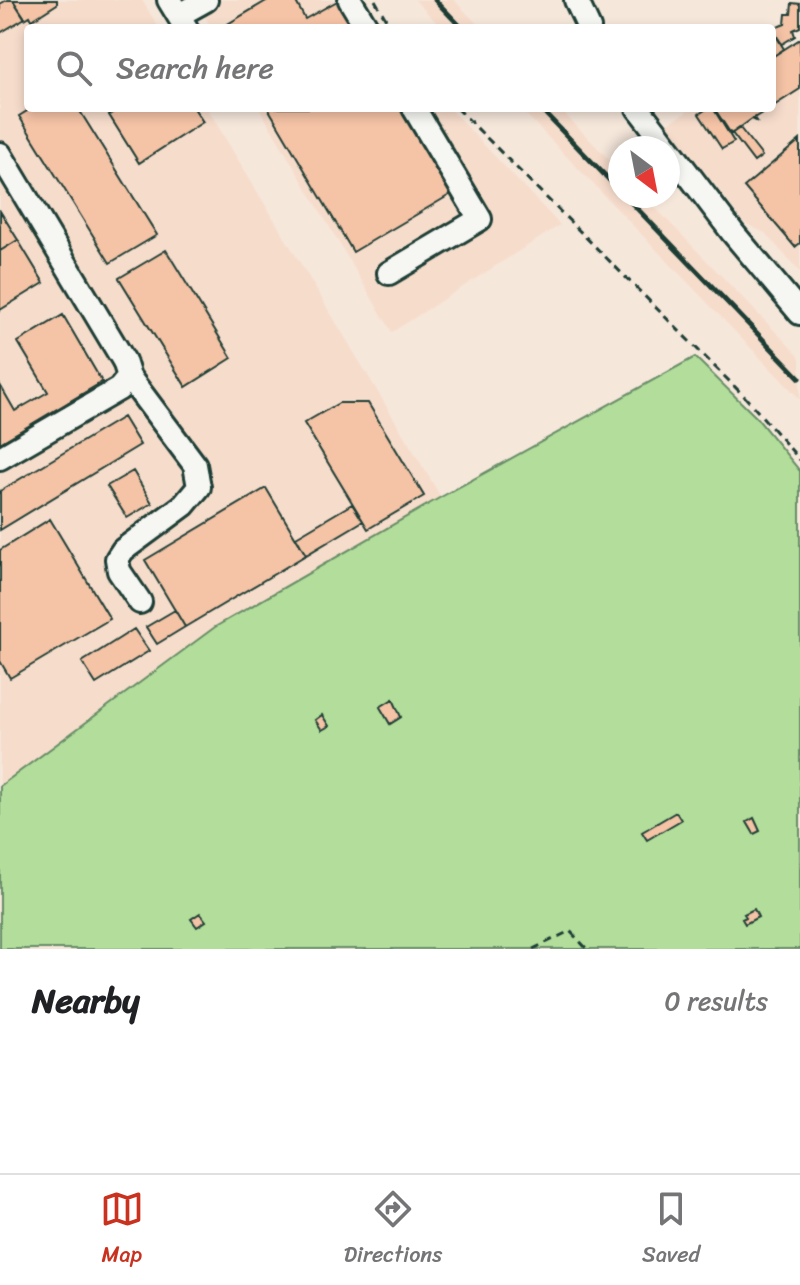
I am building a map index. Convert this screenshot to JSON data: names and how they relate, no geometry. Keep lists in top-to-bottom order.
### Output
{
  "north": "bottom right",
  "page": {
    "search": "Search here",
    "heading": ["Nearby", "0 results"],
    "nav": ["Map", "Directions", "Saved"]
  }
}
